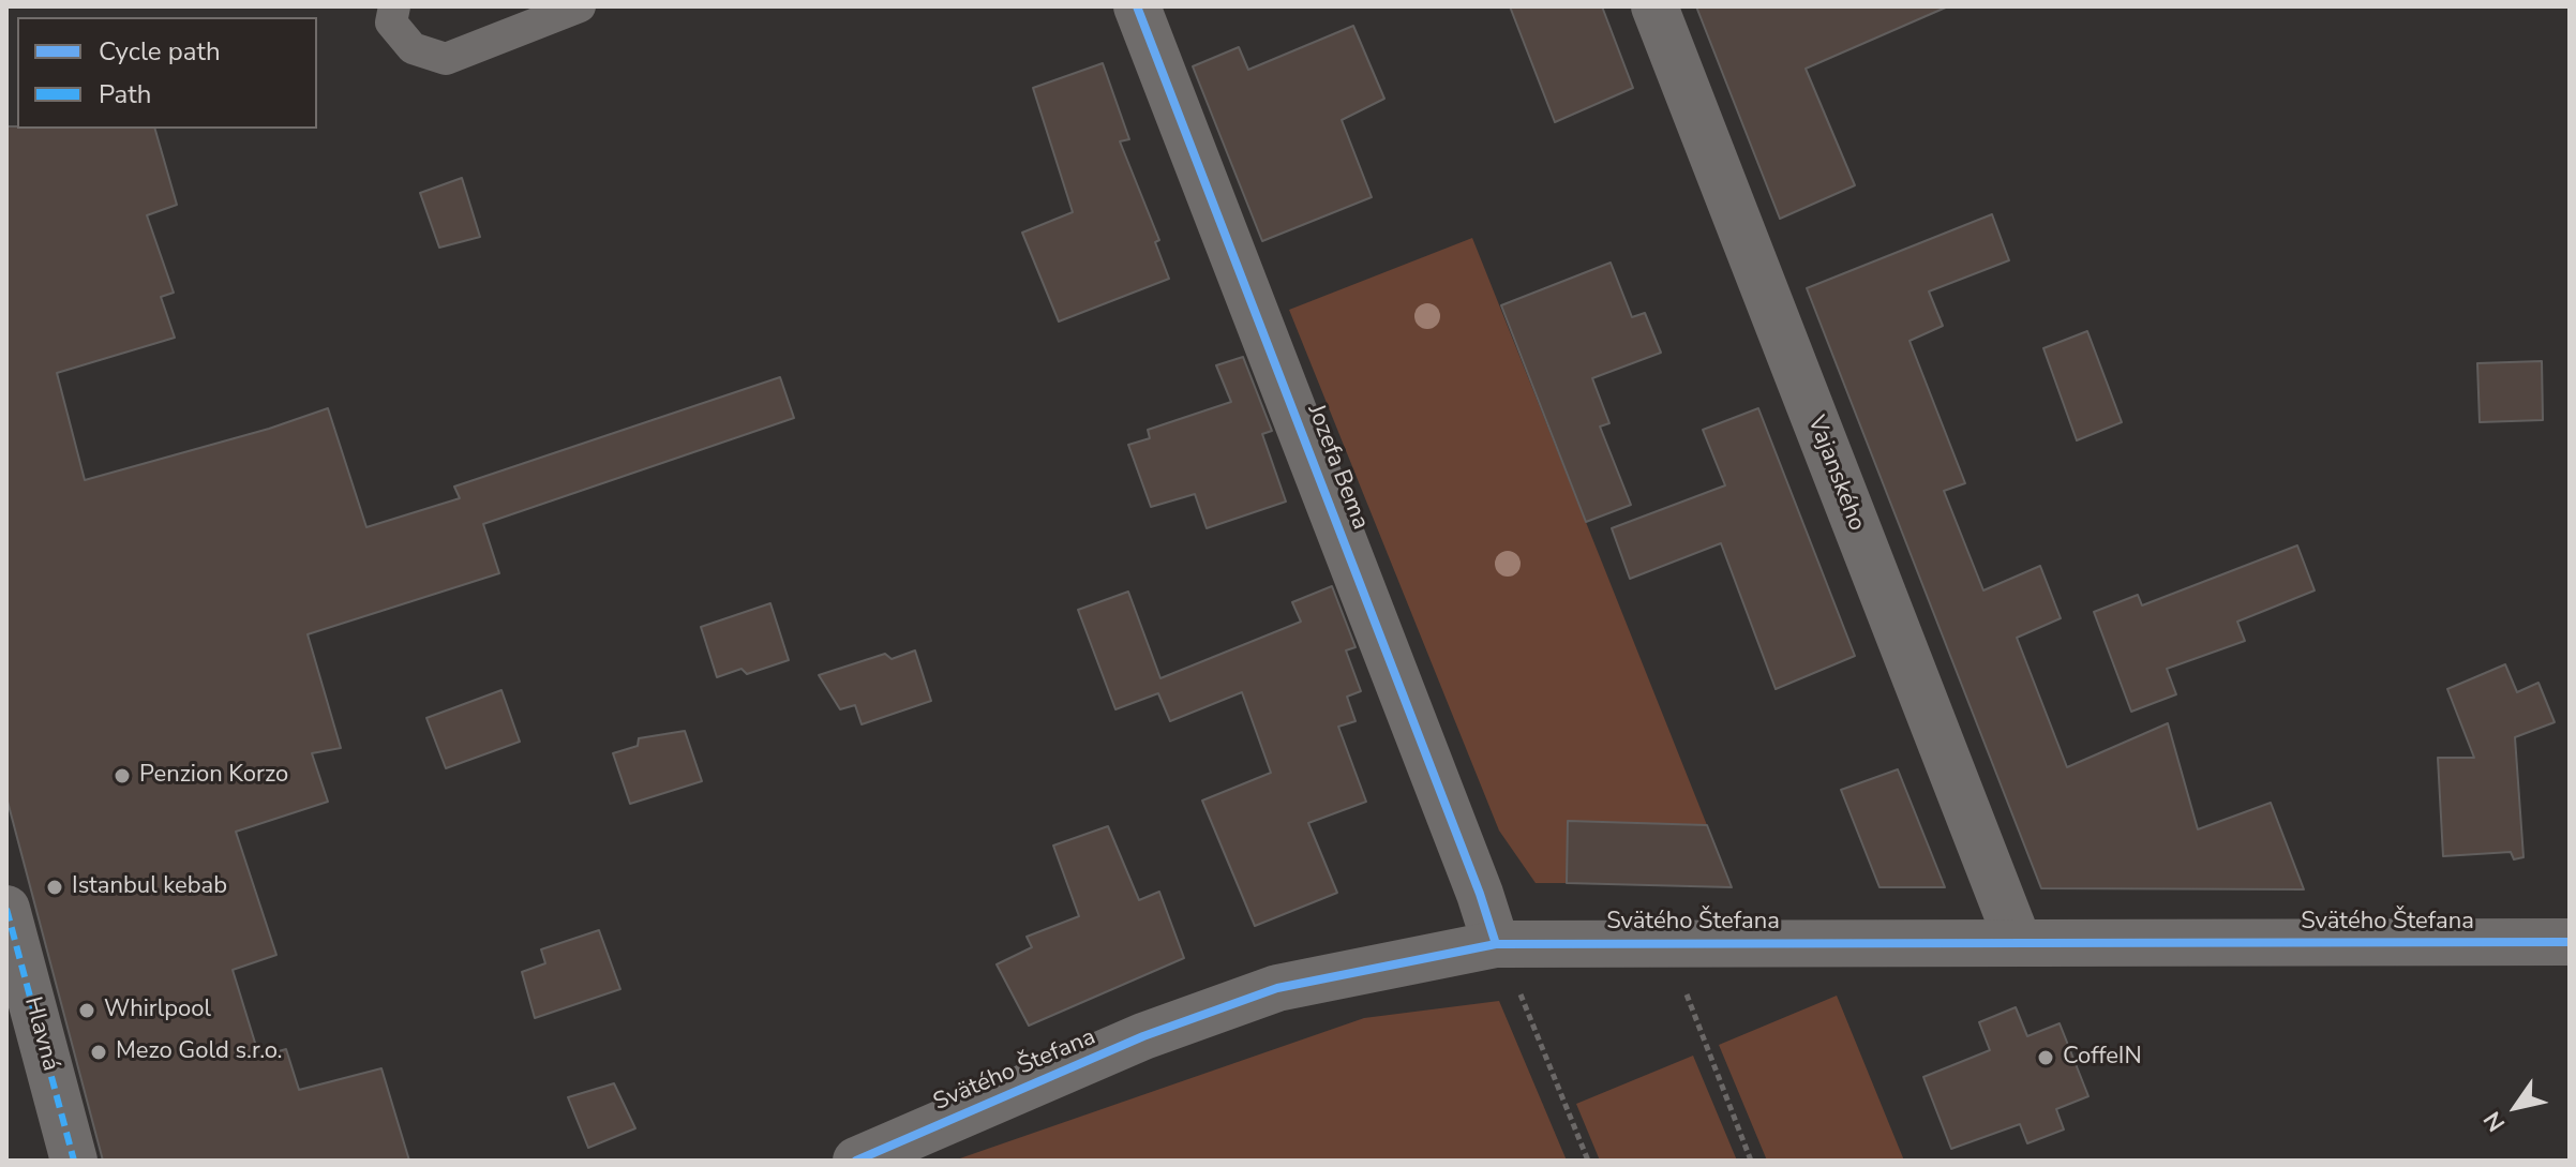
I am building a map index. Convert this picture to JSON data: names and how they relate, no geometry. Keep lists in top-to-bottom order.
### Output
{
  "streets": {
    "street": [
      "Jozefa Bema",
      "Vajanského",
      "Svätého Štefana",
      "Hlavná"
    ]
  },
  "crossings": [
    ["Jozefa Bema", "Svätého Štefana"],
    ["Vajanského", "Svätého Štefana"]
  ],
  "places": [
    "Penzion Korzo",
    "Istanbul kebab",
    "Whirlpool",
    "Mezo Gold s.r.o.",
    "CoffeIN"
  ],
  "legend": ["Cycle path", "Path"],
  "north": "bottom left"
}
